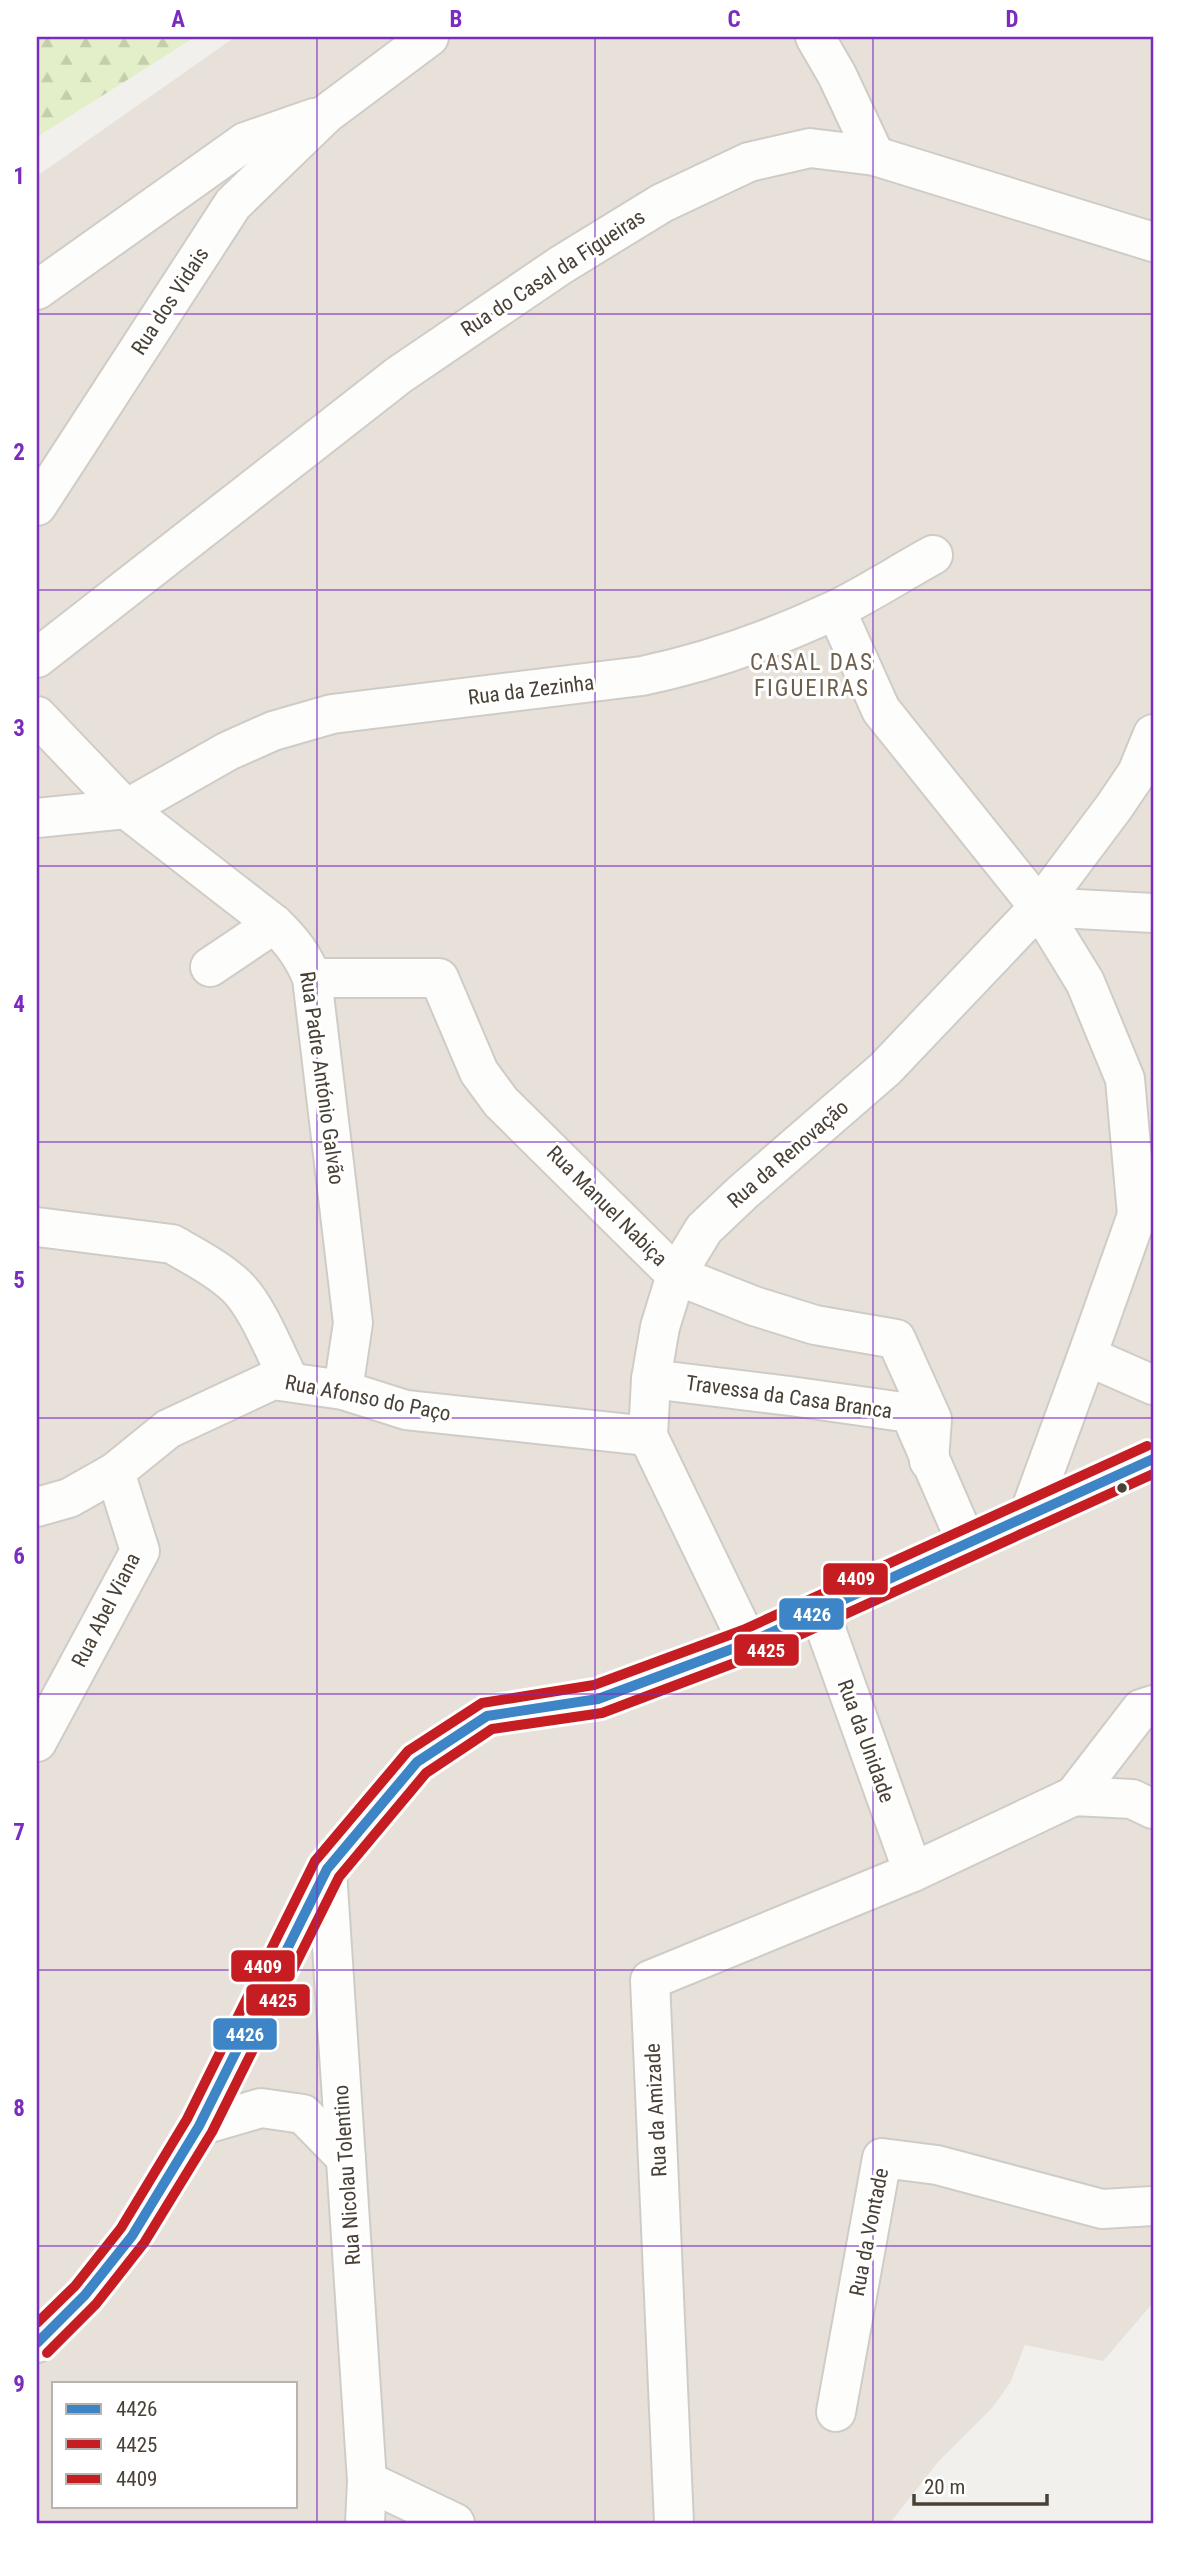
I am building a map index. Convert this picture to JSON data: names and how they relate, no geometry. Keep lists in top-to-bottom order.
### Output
{
  "streets": {
    "street": [
      "Rua do Casal da Figueiras",
      "Rua dos Vidais",
      "Rua da Zezinha",
      "Rua Padre António Galvão",
      "Rua da Renovação",
      "Rua Manuel Nabiça",
      "Travessa da Casa Branca",
      "Rua Afonso do Paço",
      "Rua Abel Viana",
      "Rua da Unidade",
      "Rua da Amizade",
      "Rua Nicolau Tolentino",
      "Rua da Vontade"
    ]
  },
  "crossings": [
    ["Rua da Zezinha", "Rua Padre António Galvão"],
    ["Rua Padre António Galvão", "Rua Manuel Nabiça"],
    ["Rua Padre António Galvão", "Rua Afonso do Paço"],
    ["Rua da Renovação", "Rua Manuel Nabiça"],
    ["Rua da Renovação", "Travessa da Casa Branca"],
    ["Rua da Renovação", "Rua Afonso do Paço"],
    ["Rua Manuel Nabiça", "Travessa da Casa Branca"],
    ["Rua Afonso do Paço", "Rua Abel Viana"],
    ["Rua da Unidade", "Rua da Amizade"]
  ],
  "districts": ["CASAL DAS FIGUEIRAS"],
  "lines": ["transit line 4409", "transit line 4426", "transit line 4425"],
  "legend": ["4426", "4425", "4409"],
  "scale_bar": "20 m",
  "grid": {
    "columns": [
      "A",
      "B",
      "C",
      "D"
    ],
    "rows": [
      "1",
      "2",
      "3",
      "4",
      "5",
      "6",
      "7",
      "8",
      "9"
    ]
  }
}
